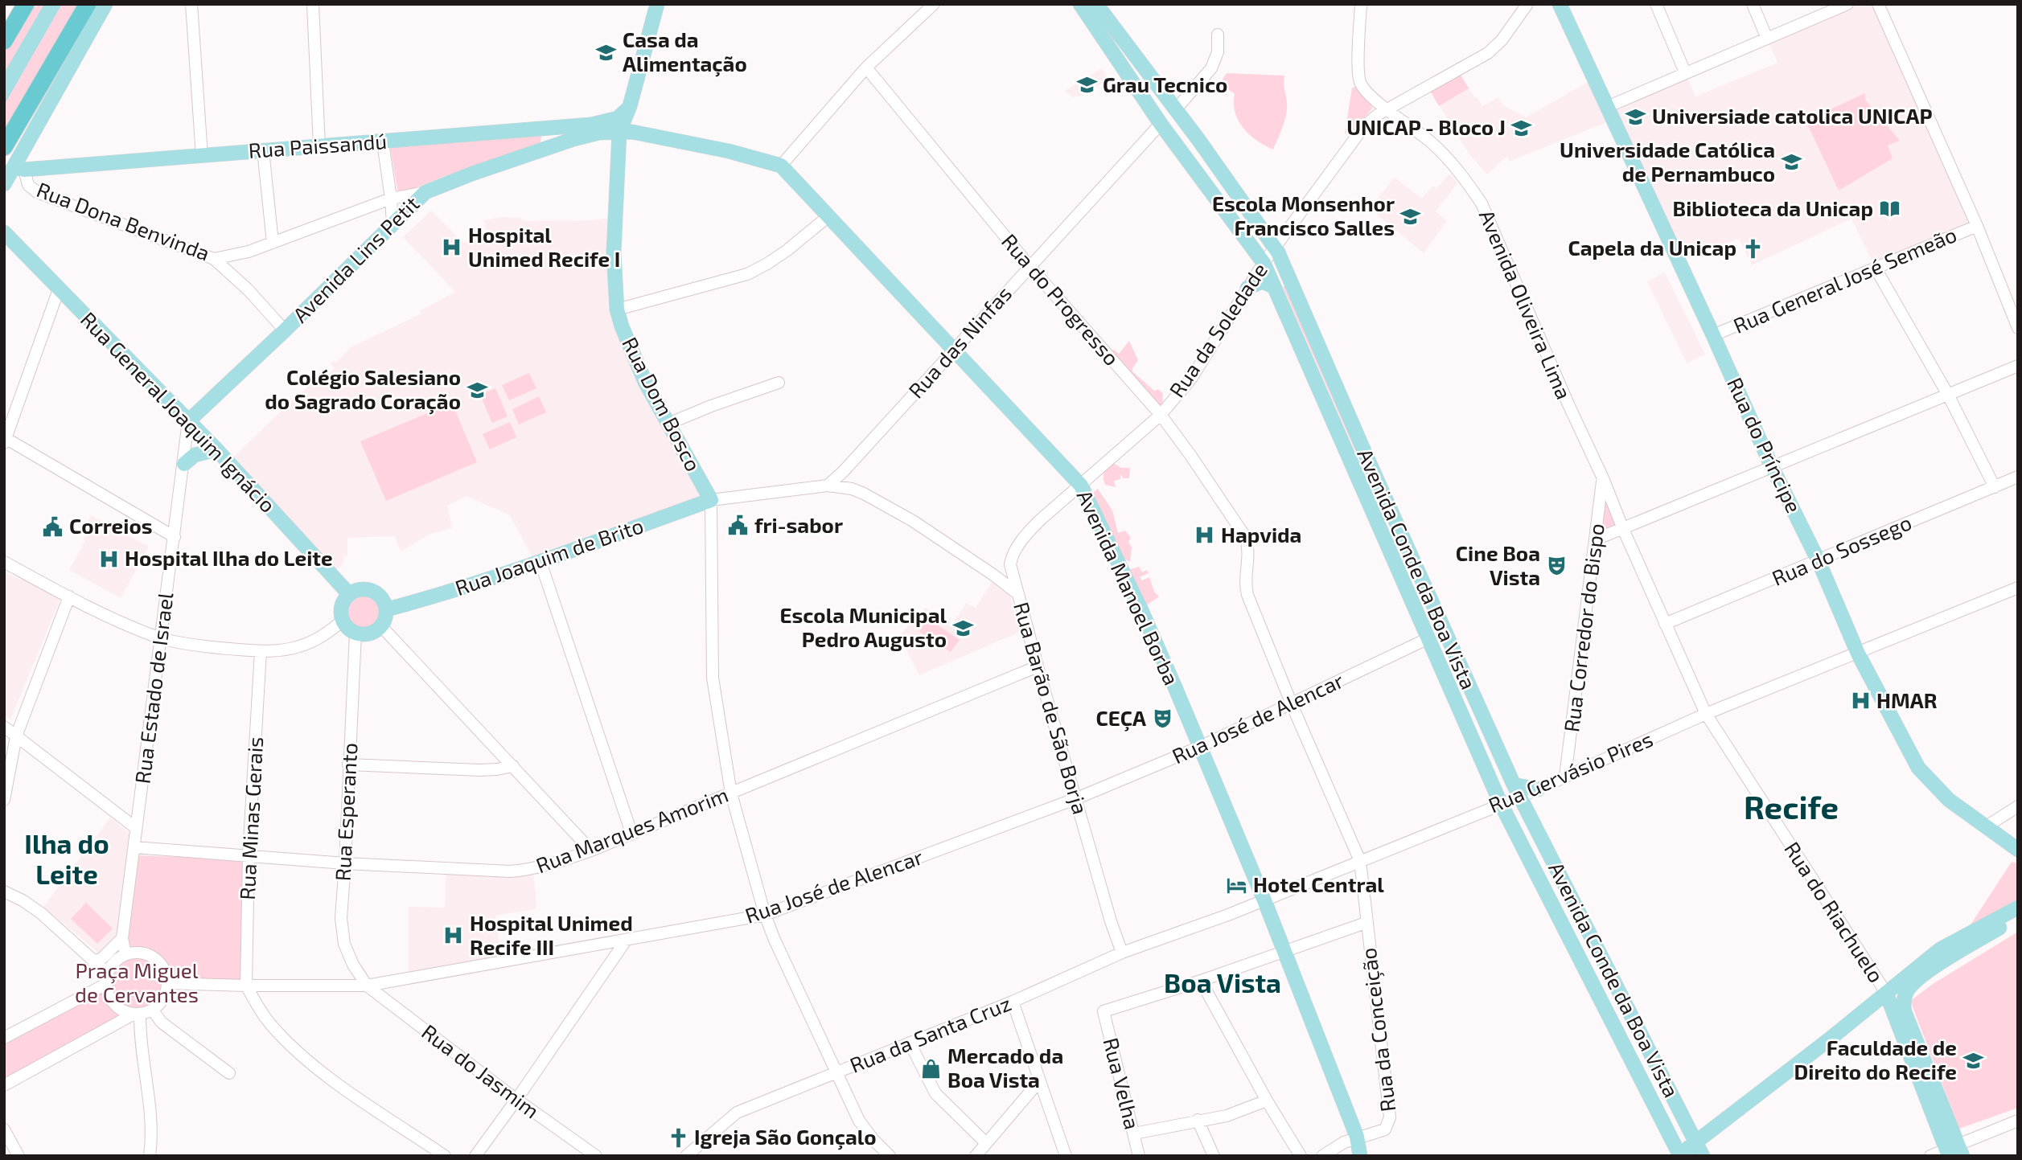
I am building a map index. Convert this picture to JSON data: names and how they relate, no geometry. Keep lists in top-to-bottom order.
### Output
{
  "streets": {
    "main road": [
      "Rua Paissandú",
      "Avenida Lins Petit",
      "Rua Dom Bosco",
      "Rua General Joaquim Ignácio",
      "Rua do Príncipe",
      "Rua Joaquim de Brito",
      "Avenida Conde da Boa Vista",
      "Avenida Manoel Borba",
      "Rua do Riachuelo"
    ],
    "street": [
      "Rua Dona Benvinda",
      "Rua General José Semeão",
      "Rua do Progresso",
      "Avenida Oliveira Lima",
      "Rua da Soledade",
      "Rua das Ninfas",
      "Rua do Sossego",
      "Rua Corredor do Bispo",
      "Rua Estado de Israel",
      "Rua Barão de São Borja",
      "Rua José de Alencar",
      "Rua Gervásio Pires",
      "Rua Esperanto",
      "Rua Minas Gerais",
      "Rua Marques Amorim",
      "Rua da Conceição",
      "Rua da Santa Cruz",
      "Rua do Jasmim",
      "Rua Velha"
    ]
  },
  "crossings": [
    ["Rua Paissandú", "Rua Dona Benvinda"],
    ["Rua Paissandú", "Avenida Lins Petit"],
    ["Rua Paissandú", "Rua Dom Bosco"],
    ["Rua Dona Benvinda", "Avenida Lins Petit"],
    ["Avenida Lins Petit", "Rua Dom Bosco"],
    ["Avenida Lins Petit", "Rua General Joaquim Ignácio"],
    ["Avenida Lins Petit", "Rua Estado de Israel"],
    ["Rua General José Semeão", "Rua do Príncipe"],
    ["Rua do Progresso", "Rua da Soledade"],
    ["Rua do Progresso", "Rua das Ninfas"],
    ["Rua do Progresso", "Rua da Conceição"],
    ["Avenida Oliveira Lima", "Rua da Soledade"],
    ["Avenida Oliveira Lima", "Rua Corredor do Bispo"],
    ["Avenida Oliveira Lima", "Rua do Riachuelo"],
    ["Rua da Soledade", "Avenida Conde da Boa Vista"],
    ["Rua da Soledade", "Avenida Manoel Borba"],
    ["Rua da Soledade", "Rua Barão de São Borja"],
    ["Rua das Ninfas", "Avenida Conde da Boa Vista"],
    ["Rua das Ninfas", "Avenida Manoel Borba"],
    ["Rua das Ninfas", "Rua Barão de São Borja"],
    ["Rua Dom Bosco", "Rua Joaquim de Brito"],
    ["Rua Dom Bosco", "Rua Barão de São Borja"],
    ["Rua General Joaquim Ignácio", "Rua Joaquim de Brito"],
    ["Rua General Joaquim Ignácio", "Rua Estado de Israel"],
    ["Rua General Joaquim Ignácio", "Rua Esperanto"],
    ["Rua do Príncipe", "Rua do Sossego"],
    ["Rua do Príncipe", "Rua Gervásio Pires"],
    ["Rua do Sossego", "Rua do Riachuelo"],
    ["Rua Joaquim de Brito", "Rua Barão de São Borja"],
    ["Rua Joaquim de Brito", "Rua Esperanto"],
    ["Avenida Conde da Boa Vista", "Rua José de Alencar"],
    ["Avenida Conde da Boa Vista", "Rua Gervásio Pires"],
    ["Avenida Manoel Borba", "Rua José de Alencar"],
    ["Avenida Manoel Borba", "Rua Gervásio Pires"],
    ["Avenida Manoel Borba", "Rua da Conceição"],
    ["Rua Corredor do Bispo", "Rua Gervásio Pires"],
    ["Rua Estado de Israel", "Rua José de Alencar"],
    ["Rua Estado de Israel", "Rua Marques Amorim"],
    ["Rua Barão de São Borja", "Rua José de Alencar"],
    ["Rua Barão de São Borja", "Rua Gervásio Pires"],
    ["Rua Barão de São Borja", "Rua Marques Amorim"],
    ["Rua Barão de São Borja", "Rua da Santa Cruz"],
    ["Rua José de Alencar", "Rua Esperanto"],
    ["Rua José de Alencar", "Rua Minas Gerais"],
    ["Rua José de Alencar", "Rua da Conceição"],
    ["Rua José de Alencar", "Rua do Jasmim"],
    ["Rua Gervásio Pires", "Rua do Riachuelo"],
    ["Rua Gervásio Pires", "Rua da Conceição"],
    ["Rua Gervásio Pires", "Rua da Santa Cruz"],
    ["Rua Esperanto", "Rua Marques Amorim"],
    ["Rua Esperanto", "Rua do Jasmim"],
    ["Rua Minas Gerais", "Rua Marques Amorim"]
  ],
  "districts": ["Recife", "Ilha do Leite", "Boa Vista"],
  "parks": ["Praça Miguel de Cervantes"],
  "places": {
    "school or university": [
      "Casa da Alimentação",
      "Grau Tecnico",
      "Universiade catolica UNICAP",
      "UNICAP - Bloco J",
      "Universidade Católica de Pernambuco",
      "Escola Monsenhor Francisco Salles",
      "Colégio Salesiano do Sagrado Coração",
      "Escola Municipal Pedro Augusto",
      "Faculdade de Direito do Recife"
    ],
    "library": ["Biblioteca da Unicap"],
    "hospital": [
      "Hospital Unimed Recife I",
      "Hapvida",
      "Hospital Ilha do Leite",
      "HMAR",
      "Hospital Unimed Recife III"
    ],
    "church": ["Capela da Unicap", "Igreja São Gonçalo"],
    "public building": ["fri-sabor", "Correios"],
    "theatre": ["Cine Boa Vista", "CEÇA"],
    "hotel": ["Hotel Central"],
    "shop": ["Mercado da Boa Vista"]
  }
}
